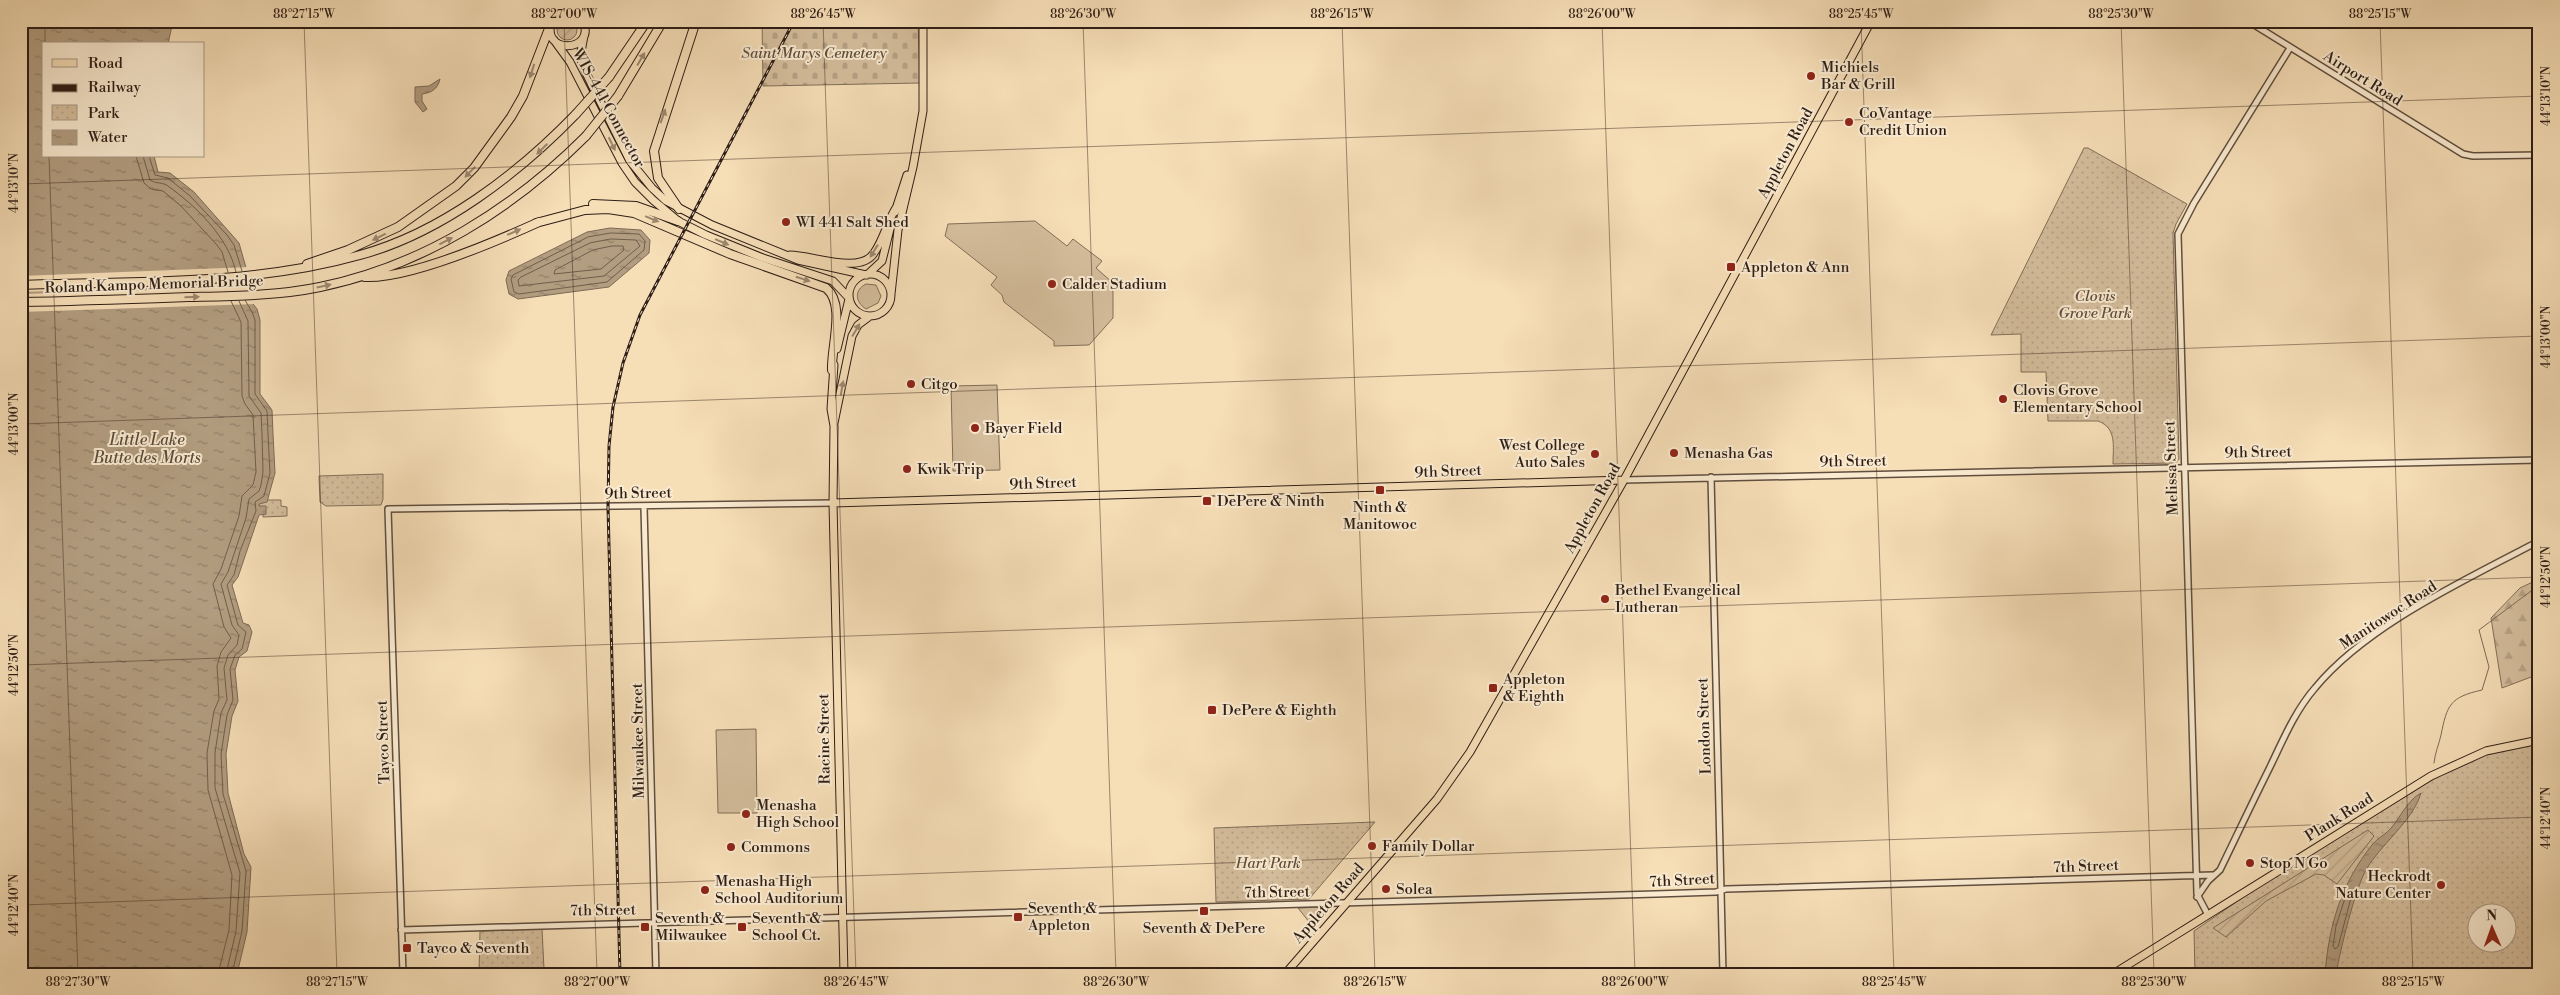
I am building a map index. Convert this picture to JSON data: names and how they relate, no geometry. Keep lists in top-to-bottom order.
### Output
{
  "streets": {
    "highway": ["Roland Kampo Memorial Bridge"],
    "main road": [
      "WIS-441 Connector",
      "Appleton Road",
      "9th Street",
      "Racine Street",
      "Plank Road"
    ],
    "street": [
      "Airport Road",
      "Melissa Street",
      "Manitowoc Road",
      "London Street",
      "Milwaukee Street",
      "Tayco Street",
      "7th Street"
    ]
  },
  "crossings": [
    ["Airport Road", "Melissa Street"],
    ["Appleton Road", "9th Street"],
    ["Appleton Road", "7th Street"],
    ["9th Street", "Melissa Street"],
    ["9th Street", "London Street"],
    ["9th Street", "Racine Street"],
    ["9th Street", "Milwaukee Street"],
    ["9th Street", "Tayco Street"],
    ["Melissa Street", "Manitowoc Road"],
    ["Melissa Street", "Plank Road"],
    ["Melissa Street", "7th Street"],
    ["Manitowoc Road", "7th Street"],
    ["London Street", "7th Street"],
    ["Racine Street", "7th Street"],
    ["Milwaukee Street", "7th Street"],
    ["Tayco Street", "7th Street"]
  ],
  "water": ["Little Lake Butte des Morts"],
  "parks": ["Saint Marys Cemetery", "Clovis Grove Park", "Hart Park"],
  "places": {
    "other": [
      "Michiels Bar & Grill",
      "CoVantage Credit Union",
      "WI 441 Salt Shed",
      "Calder Stadium",
      "Citgo",
      "Clovis Grove Elementary School",
      "Bayer Field",
      "Menasha Gas",
      "West College Auto Sales",
      "Kwik Trip",
      "Bethel Evangelical Lutheran",
      "Menasha High School",
      "Family Dollar",
      "Commons",
      "Stop N Go",
      "Heckrodt Nature Center",
      "Solea",
      "Menasha High School Auditorium"
    ],
    "transit": [
      "Appleton & Ann",
      "Ninth & Manitowoc",
      "DePere & Ninth",
      "Appleton & Eighth",
      "DePere & Eighth",
      "Seventh & DePere",
      "Seventh & Appleton",
      "Seventh & Milwaukee",
      "Seventh & School Ct.",
      "Tayco & Seventh"
    ]
  },
  "legend": [
    "Road",
    "Railway",
    "Park",
    "Water"
  ],
  "north": "top",
  "coordinates": [
    "88°27'15\"W",
    "88°27'00\"W",
    "88°26'45\"W",
    "88°26'30\"W",
    "88°26'15\"W",
    "88°26'00\"W",
    "88°25'45\"W",
    "88°25'30\"W",
    "88°25'15\"W",
    "44°13'10\"N",
    "44°13'00\"N",
    "44°12'50\"N",
    "44°12'40\"N",
    "88°27'30\"W"
  ]
}
